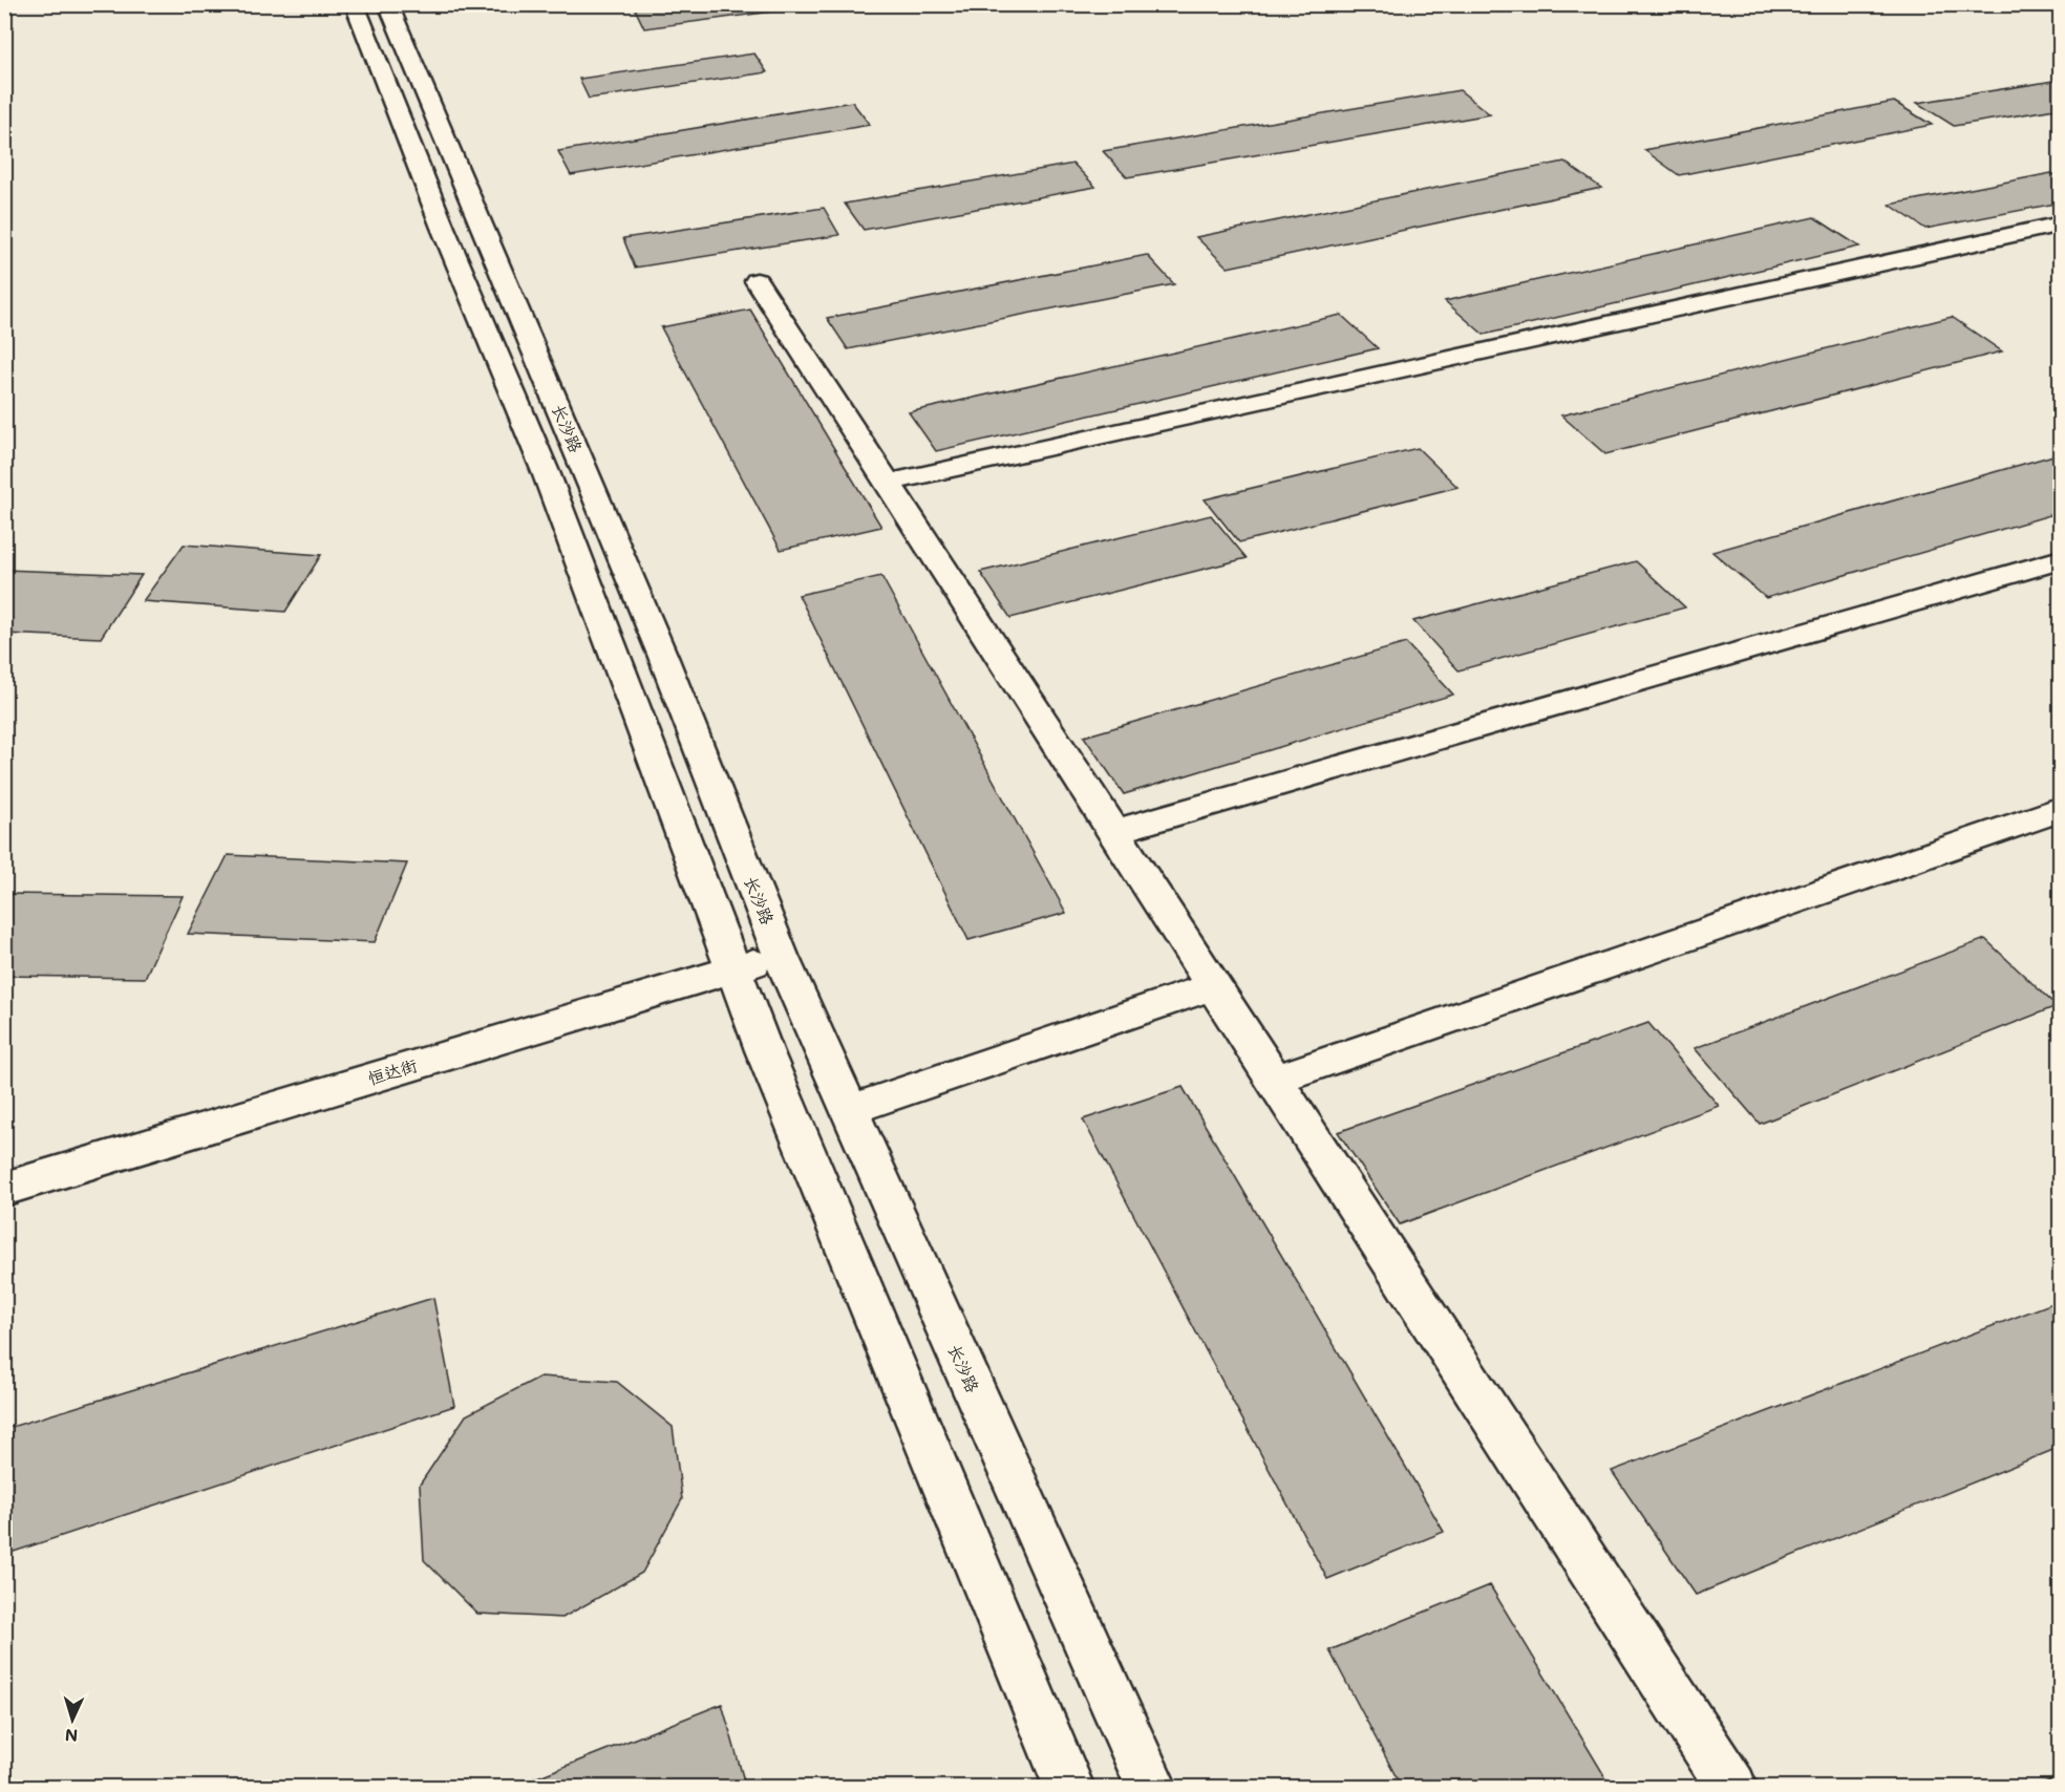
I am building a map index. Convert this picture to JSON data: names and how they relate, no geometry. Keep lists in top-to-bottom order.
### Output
{
  "streets": {
    "street": ["长沙路", "恒达街"]
  },
  "crossings": [
    ["长沙路", "恒达街"]
  ],
  "north": "bottom"
}
